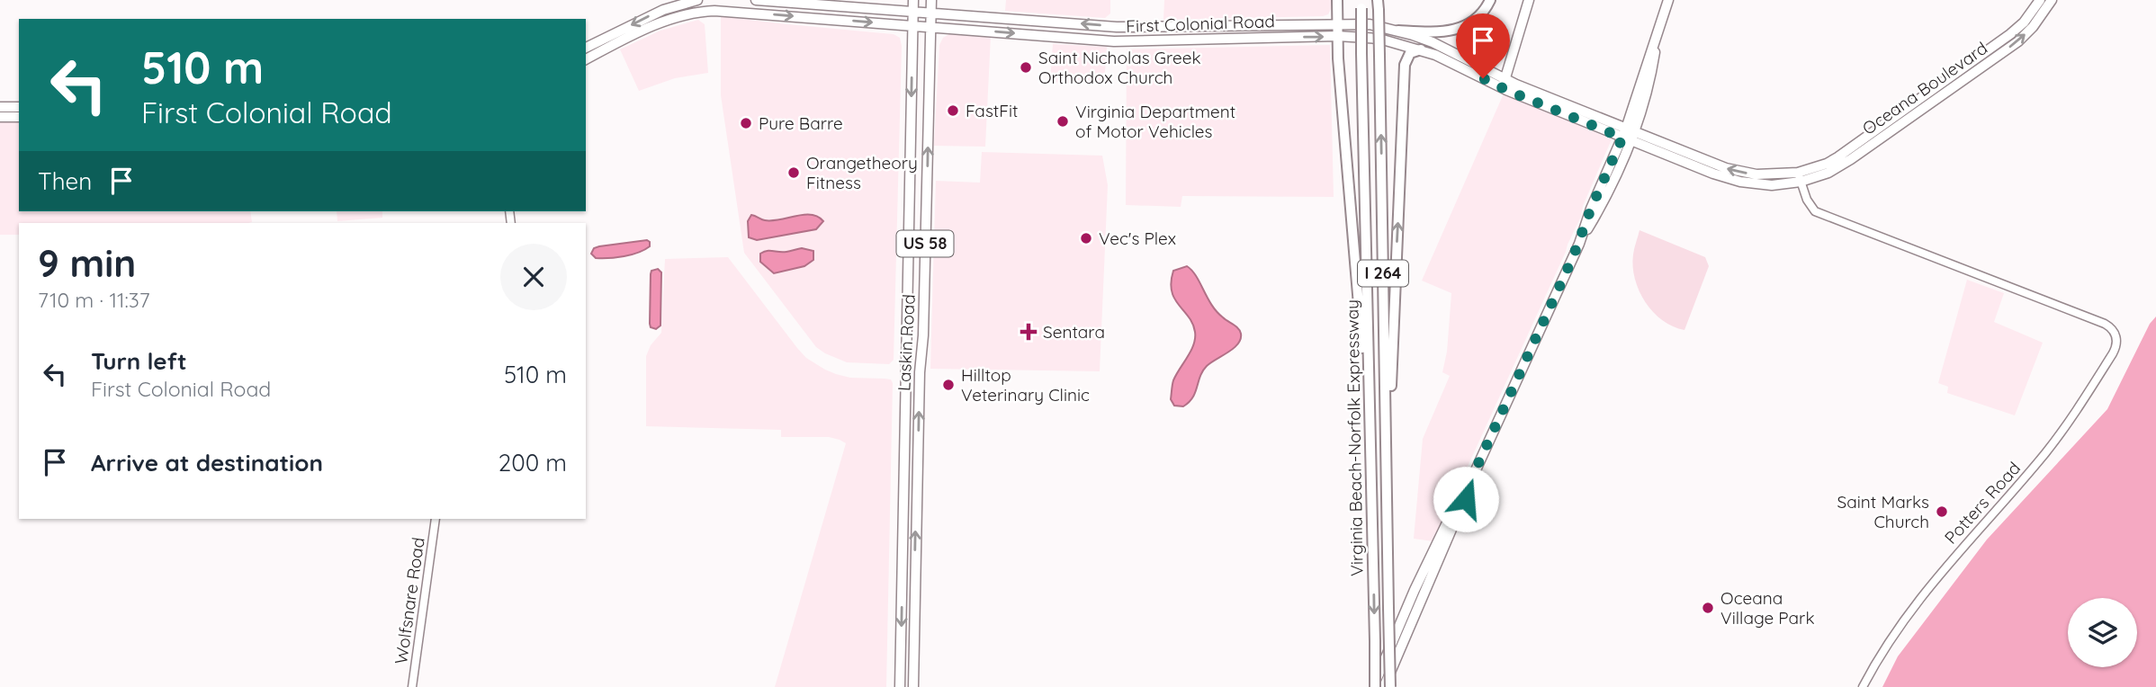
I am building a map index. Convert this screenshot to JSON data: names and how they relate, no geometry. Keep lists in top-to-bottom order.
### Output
{
  "streets": {
    "highway": ["I 264", "Virginia Beach-Norfolk Expressway"],
    "main road": [
      "First Colonial Road",
      "Oceana Boulevard",
      "US 58",
      "Laskin Road"
    ],
    "street": ["Potters Road", "Wolfsnare Road"]
  },
  "crossings": [
    ["First Colonial Road", "Oceana Boulevard"],
    ["First Colonial Road", "Laskin Road"],
    ["First Colonial Road", "Potters Road"],
    ["Oceana Boulevard", "Potters Road"]
  ],
  "places": {
    "other": [
      "Saint Nicholas Greek Orthodox Church",
      "FastFit",
      "Virginia Department of Motor Vehicles",
      "Pure Barre",
      "Orangetheory Fitness",
      "Vec's Plex",
      "Hilltop Veterinary Clinic",
      "Saint Marks Church",
      "Oceana Village Park"
    ],
    "health": ["Sentara"]
  },
  "page": {
    "turn": ["510 m", "First Colonial Road"],
    "then": "Then",
    "heading": ["9 min", "710 m · 11:37"],
    "list": [
      {
        "name": "Turn left",
        "note": "First Colonial Road",
        "value": "510 m"
      },
      {
        "name": "Arrive at destination",
        "value": "200 m"
      }
    ]
  }
}
